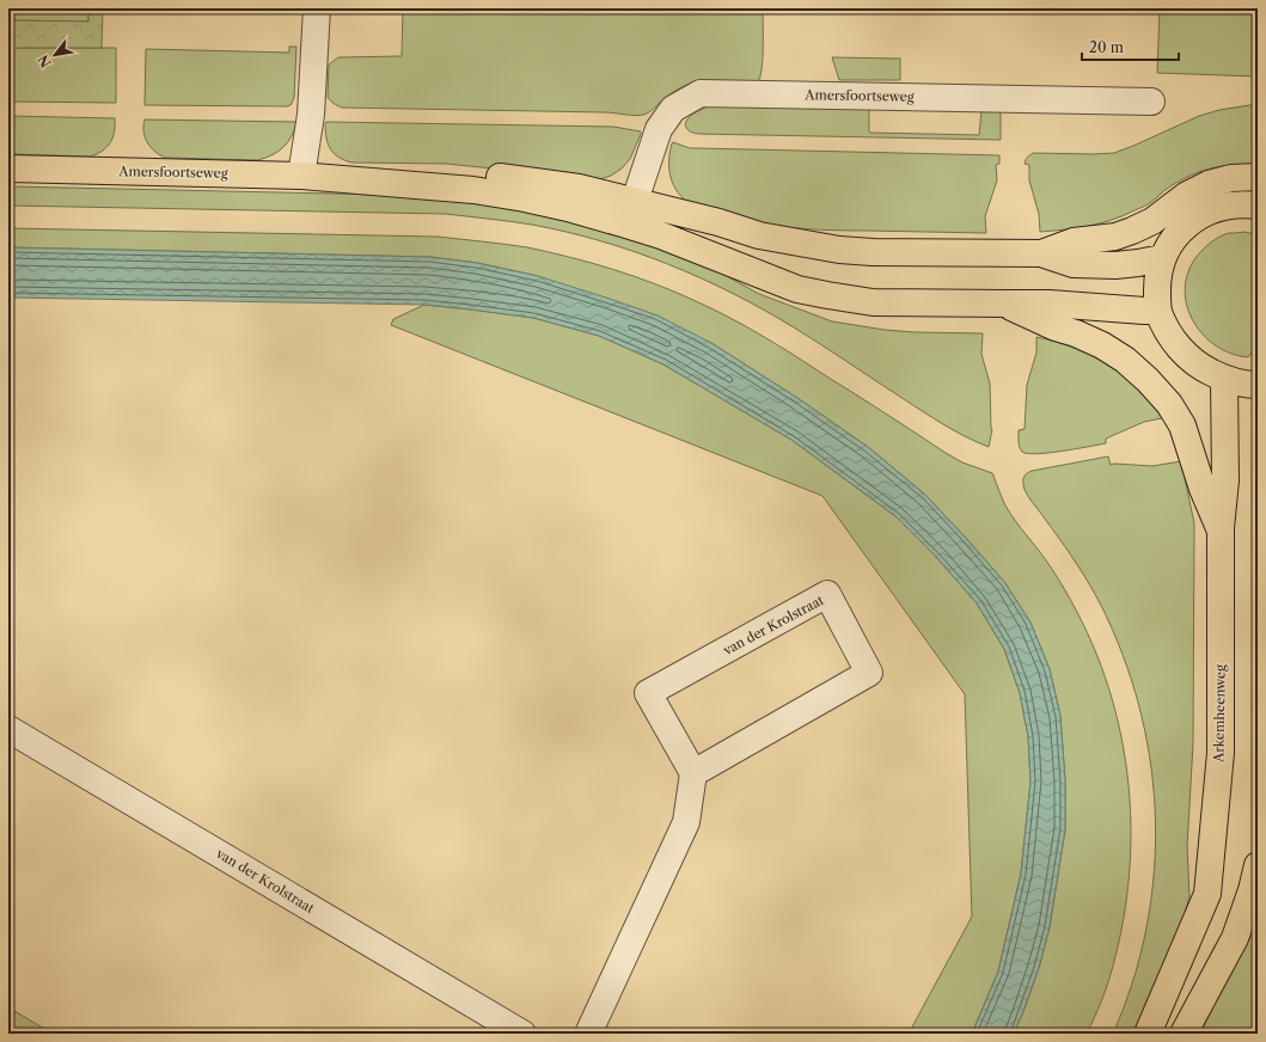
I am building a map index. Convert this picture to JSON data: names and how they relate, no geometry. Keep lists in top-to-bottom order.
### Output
{
  "streets": {
    "main road": ["Amersfoortseweg", "Arkemheenweg"],
    "street": ["van der Krolstraat"]
  },
  "scale_bar": "20 m",
  "north": "bottom left"
}
